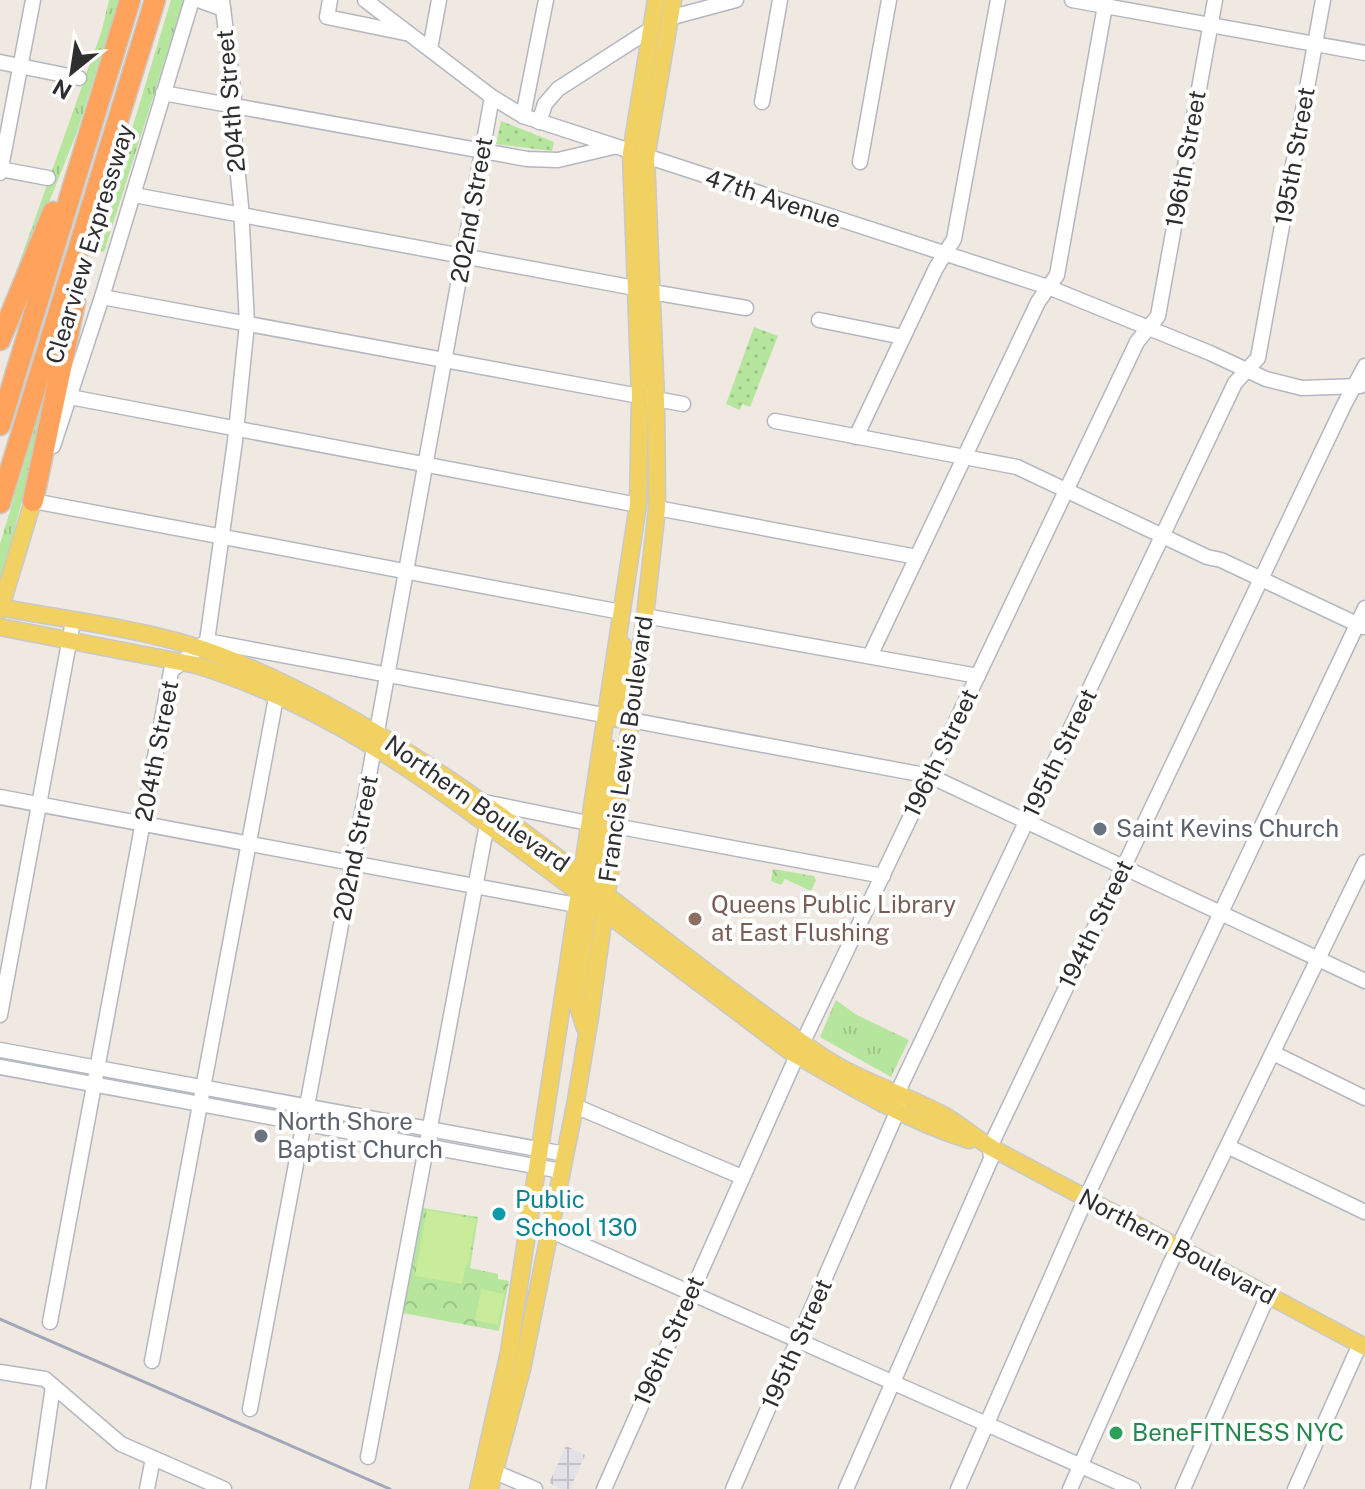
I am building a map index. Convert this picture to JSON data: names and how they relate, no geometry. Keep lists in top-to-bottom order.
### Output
{
  "streets": {
    "highway": ["Clearview Expressway"],
    "main road": ["Francis Lewis Boulevard", "Northern Boulevard"],
    "street": [
      "204th Street",
      "195th Street",
      "196th Street",
      "47th Avenue",
      "202nd Street",
      "194th Street"
    ]
  },
  "crossings": [
    ["204th Street", "Northern Boulevard"],
    ["195th Street", "47th Avenue"],
    ["195th Street", "Northern Boulevard"],
    ["196th Street", "47th Avenue"],
    ["196th Street", "Northern Boulevard"],
    ["47th Avenue", "202nd Street"],
    ["47th Avenue", "Francis Lewis Boulevard"],
    ["47th Avenue", "194th Street"],
    ["202nd Street", "Northern Boulevard"],
    ["Francis Lewis Boulevard", "Northern Boulevard"],
    ["Northern Boulevard", "194th Street"]
  ],
  "places": [
    "Saint Kevins Church",
    "Queens Public Library at East Flushing",
    "North Shore Baptist Church",
    "Public School 130",
    "BeneFITNESS NYC"
  ],
  "north": "bottom left"
}
